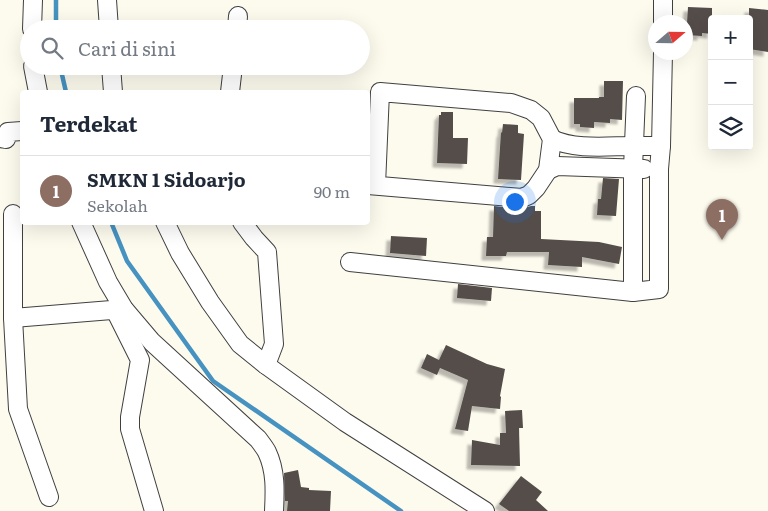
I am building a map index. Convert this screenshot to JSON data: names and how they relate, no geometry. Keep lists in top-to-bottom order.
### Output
{
  "north": "right",
  "page": {
    "map_buttons": ["+", "−"],
    "search": "Cari di sini",
    "heading": "Terdekat",
    "list": [
      {
        "mark": "1",
        "name": "SMKN 1 Sidoarjo",
        "note": "Sekolah",
        "value": "90 m"
      }
    ],
    "pins": "1"
  }
}
